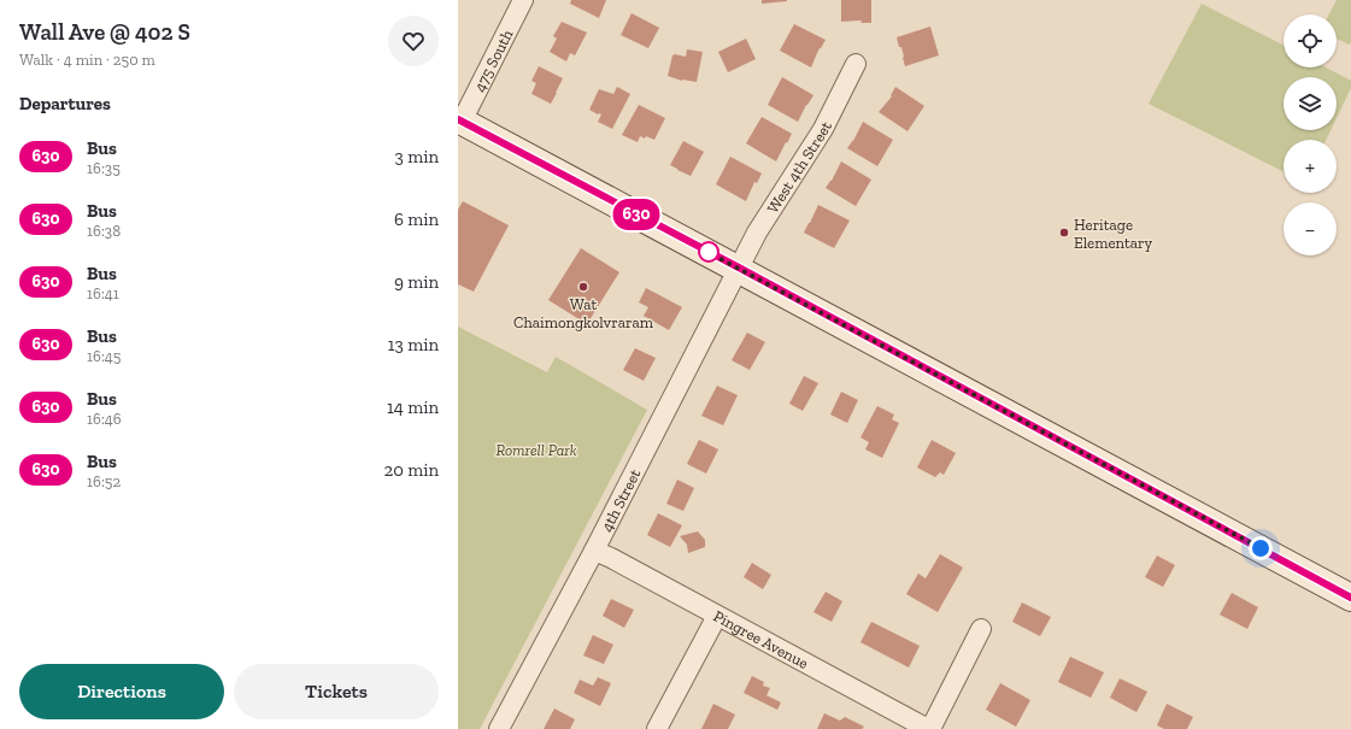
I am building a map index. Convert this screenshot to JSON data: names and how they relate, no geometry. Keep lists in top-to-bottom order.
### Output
{
  "streets": {
    "street": [
      "475 South",
      "West 4th Street",
      "4th Street",
      "Pingree Avenue"
    ]
  },
  "crossings": [
    ["West 4th Street", "4th Street"],
    ["4th Street", "Pingree Avenue"]
  ],
  "parks": ["Romrell Park"],
  "places": ["Heritage Elementary", "Wat Chaimongkolvraram"],
  "lines": ["bus line 630"],
  "page": {
    "heading": [
      ["Wall Ave @ 402 S", "Walk · 4 min · 250 m"],
      "Departures"
    ],
    "on_map": "630",
    "map_buttons": ["+", "−"],
    "list": [
      {
        "mark": "630",
        "name": "Bus",
        "note": "16:35",
        "value": "3 min"
      },
      {
        "mark": "630",
        "name": "Bus",
        "note": "16:38",
        "value": "6 min"
      },
      {
        "mark": "630",
        "name": "Bus",
        "note": "16:41",
        "value": "9 min"
      },
      {
        "mark": "630",
        "name": "Bus",
        "note": "16:45",
        "value": "13 min"
      },
      {
        "mark": "630",
        "name": "Bus",
        "note": "16:46",
        "value": "14 min"
      },
      {
        "mark": "630",
        "name": "Bus",
        "note": "16:52",
        "value": "20 min"
      }
    ],
    "buttons": ["Directions", "Tickets"]
  }
}
